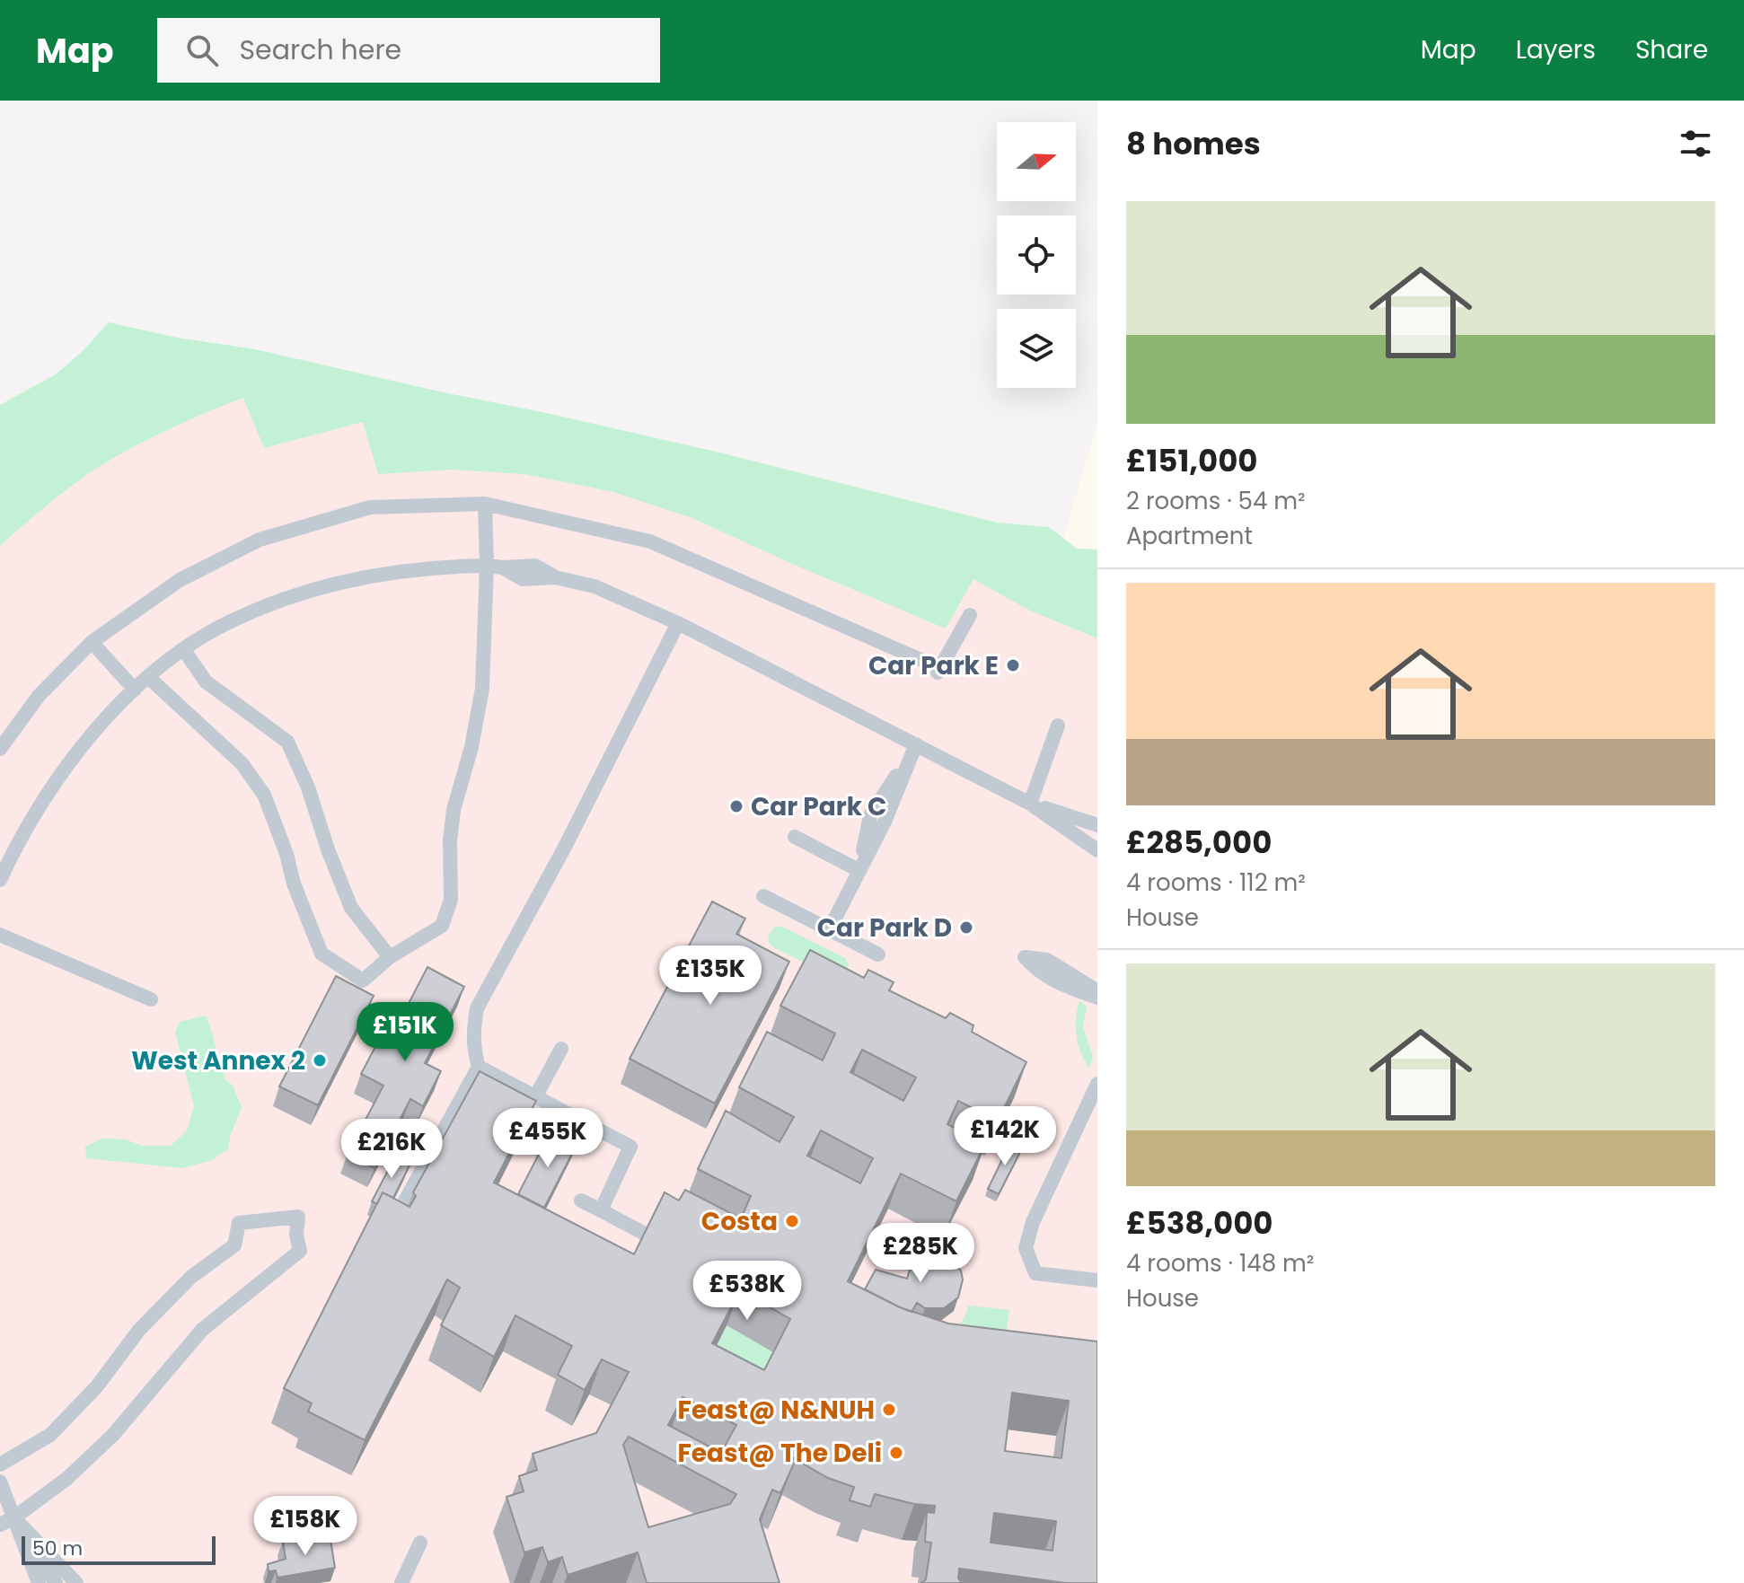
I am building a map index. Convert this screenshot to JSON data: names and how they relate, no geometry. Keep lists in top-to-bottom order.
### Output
{
  "places": [
    "Car Park E",
    "Car Park C",
    "Car Park D",
    "West Annex 2",
    "Costa",
    "Feast@ N&NUH",
    "Feast@ The Deli"
  ],
  "scale_bar": "50 m",
  "north": "right",
  "page": {
    "header": "Map",
    "search": "Search here",
    "nav": ["Map", "Layers", "Share"],
    "heading": "8 homes",
    "list": [
      {
        "name": "£151,000",
        "note": "2 rooms · 54 m² · Apartment"
      },
      {
        "name": "£285,000",
        "note": "4 rooms · 112 m² · House"
      },
      {
        "name": "£538,000",
        "note": "4 rooms · 148 m² · House"
      }
    ],
    "price": [
      "£135K",
      "£151K",
      "£142K",
      "£455K",
      "£216K",
      "£285K",
      "£538K",
      "£158K"
    ],
    "scale": "50 m"
  }
}
